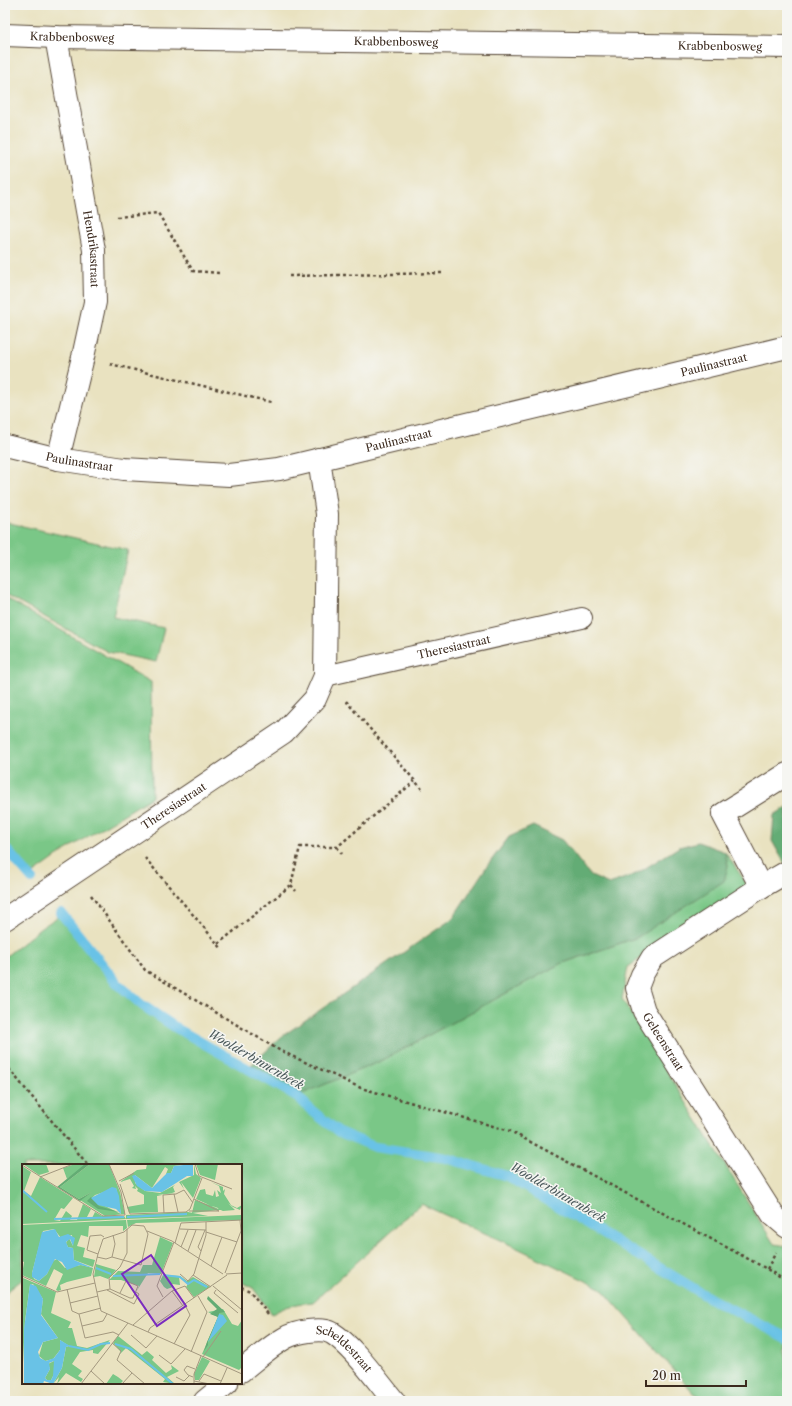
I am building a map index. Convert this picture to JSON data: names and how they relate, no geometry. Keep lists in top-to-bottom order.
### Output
{
  "streets": {
    "street": [
      "Krabbenbosweg",
      "Hendrikastraat",
      "Paulinastraat",
      "Theresiastraat",
      "Geleenstraat",
      "Scheldestraat"
    ]
  },
  "crossings": [
    ["Krabbenbosweg", "Hendrikastraat"],
    ["Hendrikastraat", "Paulinastraat"],
    ["Paulinastraat", "Theresiastraat"]
  ],
  "water": ["Woolderbinnenbeek"],
  "scale_bar": "20 m"
}
